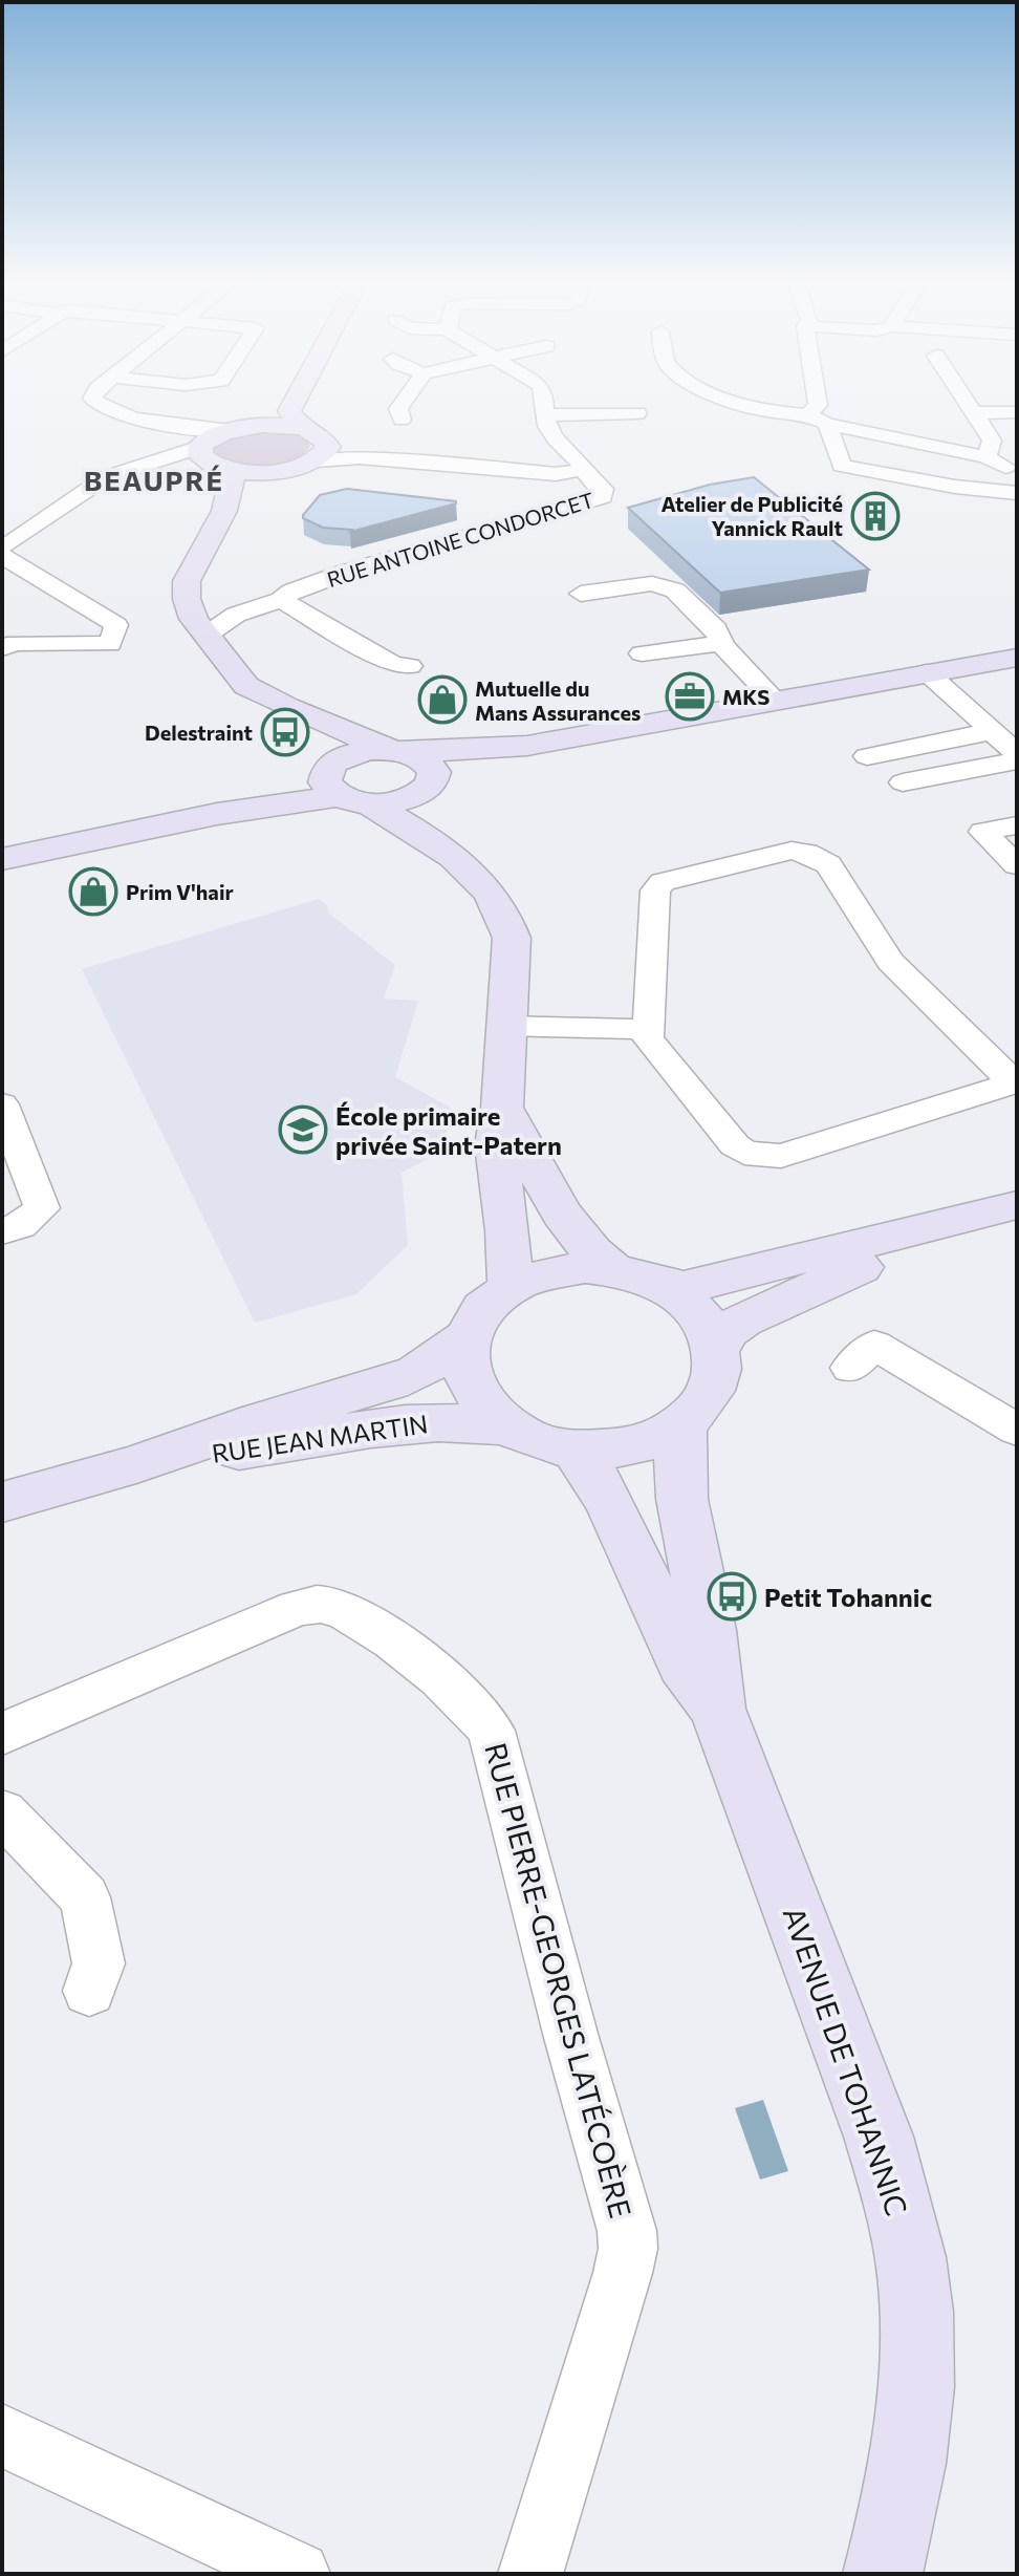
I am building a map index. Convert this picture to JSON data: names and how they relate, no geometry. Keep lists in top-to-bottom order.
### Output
{
  "streets": {
    "street": [
      "RUE ANTOINE CONDORCET",
      "RUE JEAN MARTIN",
      "RUE PIERRE-GEORGES LATÉCOÈRE",
      "AVENUE DE TOHANNIC"
    ]
  },
  "crossings": [
    ["RUE JEAN MARTIN", "AVENUE DE TOHANNIC"]
  ],
  "districts": ["BEAUPRÉ"],
  "places": {
    "building": ["Atelier de Publicité Yannick Rault"],
    "office": ["MKS"],
    "shop": ["Mutuelle du Mans Assurances", "Prim V'hair"],
    "bus stop": ["Delestraint", "Petit Tohannic"],
    "school or university": ["École primaire privée Saint-Patern"]
  }
}
